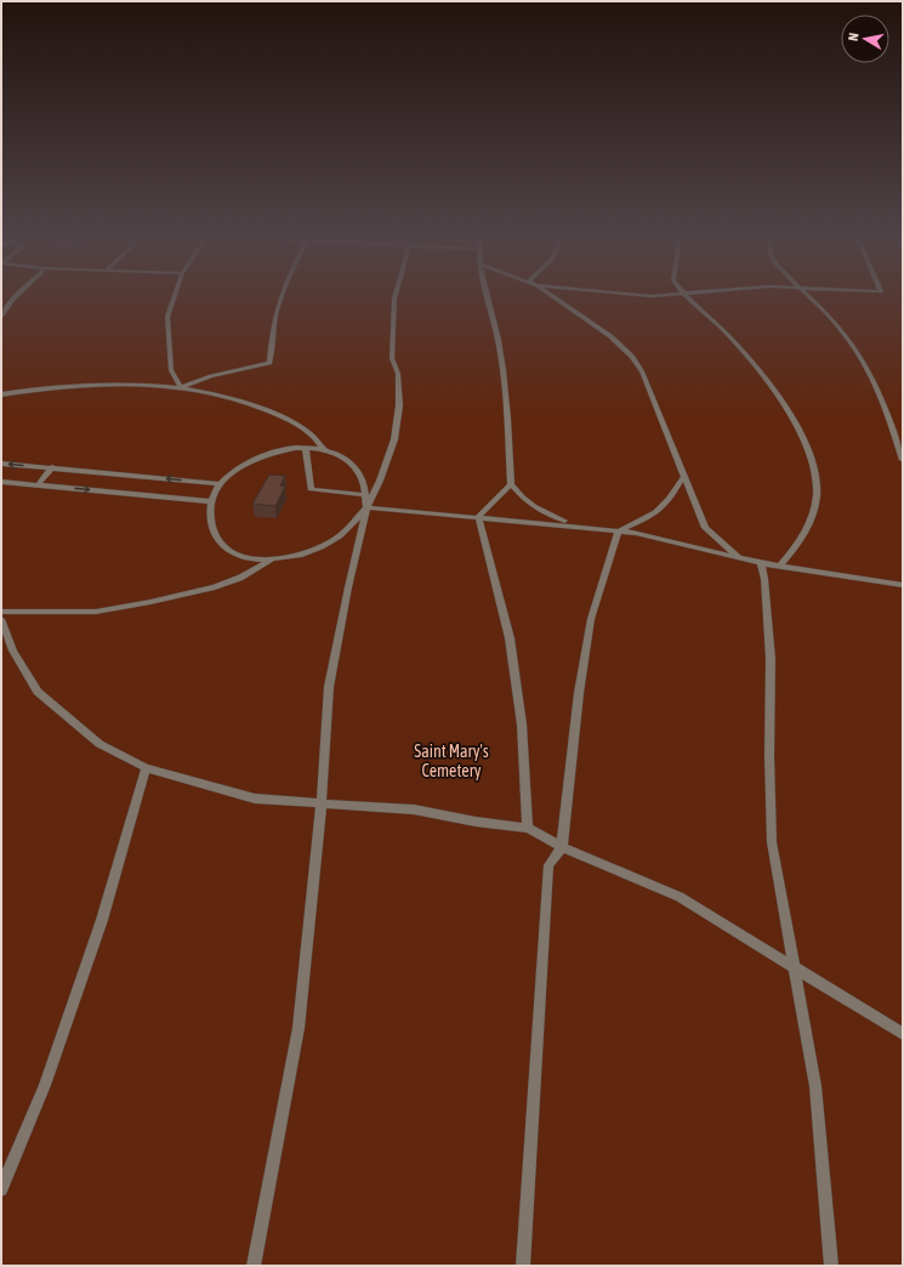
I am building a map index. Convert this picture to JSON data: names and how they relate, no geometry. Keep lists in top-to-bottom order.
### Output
{
  "parks": ["Saint Mary's Cemetery"],
  "north": "left"
}
